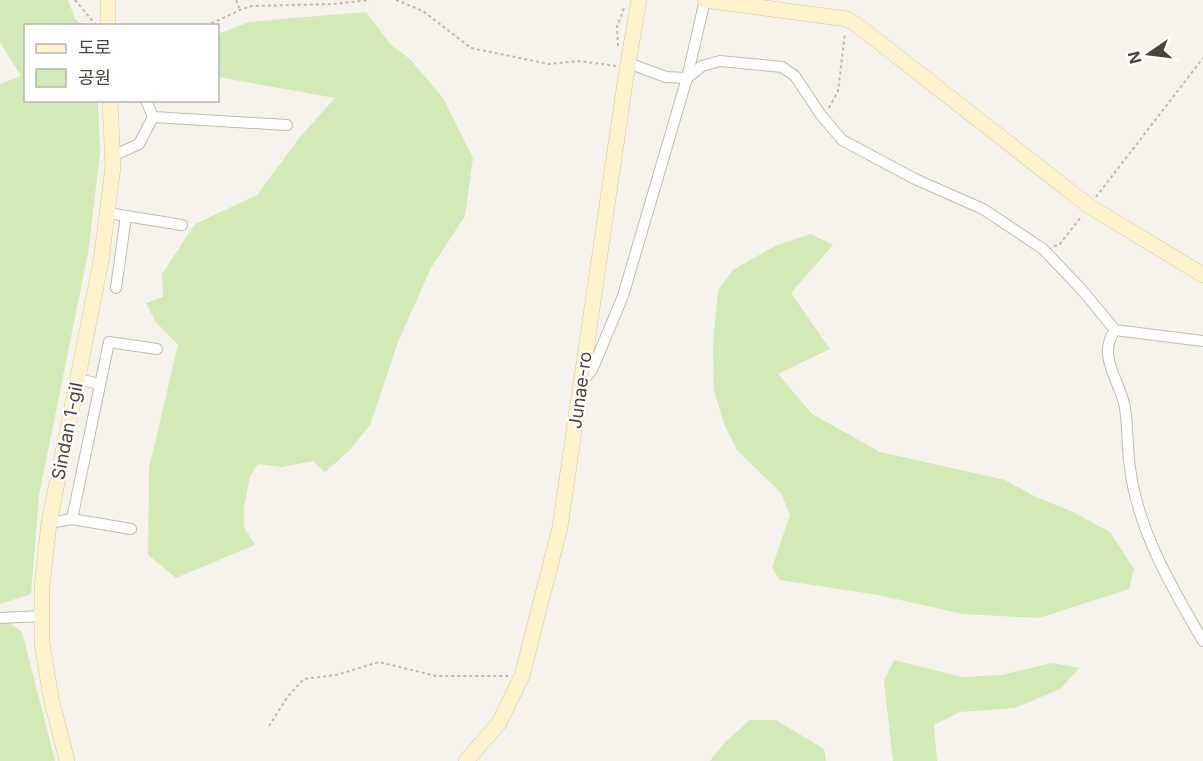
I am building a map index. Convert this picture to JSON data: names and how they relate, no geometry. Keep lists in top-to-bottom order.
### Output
{
  "streets": {
    "street": ["Junae-ro", "Sindan 1-gil"]
  },
  "legend": ["도로", "공원"],
  "north": "left"
}
